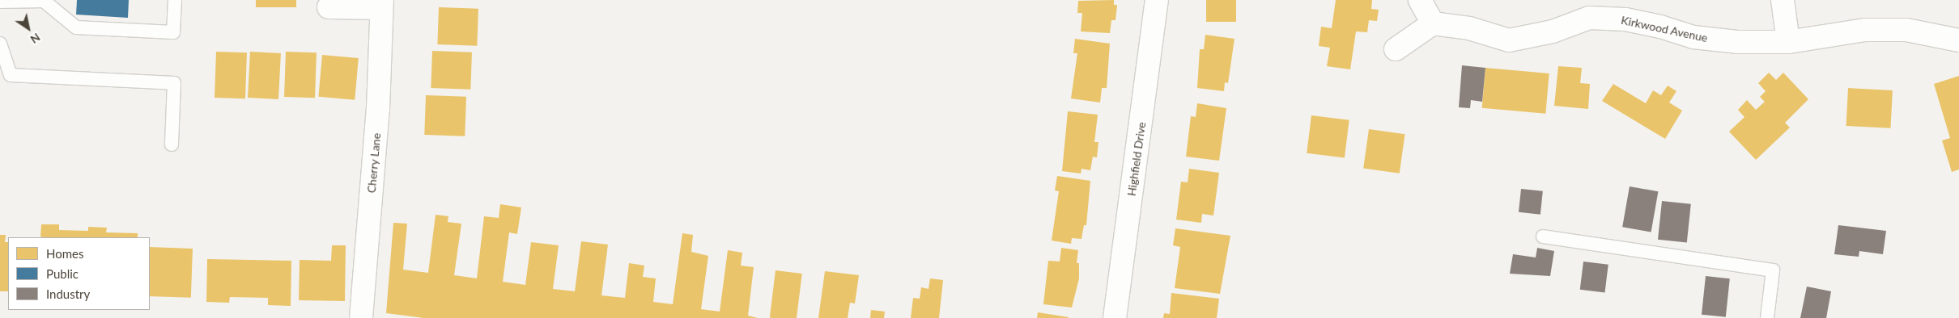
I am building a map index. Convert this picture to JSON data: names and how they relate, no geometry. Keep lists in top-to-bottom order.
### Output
{
  "streets": {
    "street": ["Kirkwood Avenue", "Highfield Drive", "Cherry Lane"]
  },
  "legend": ["Homes", "Public", "Industry"],
  "north": "bottom right"
}
